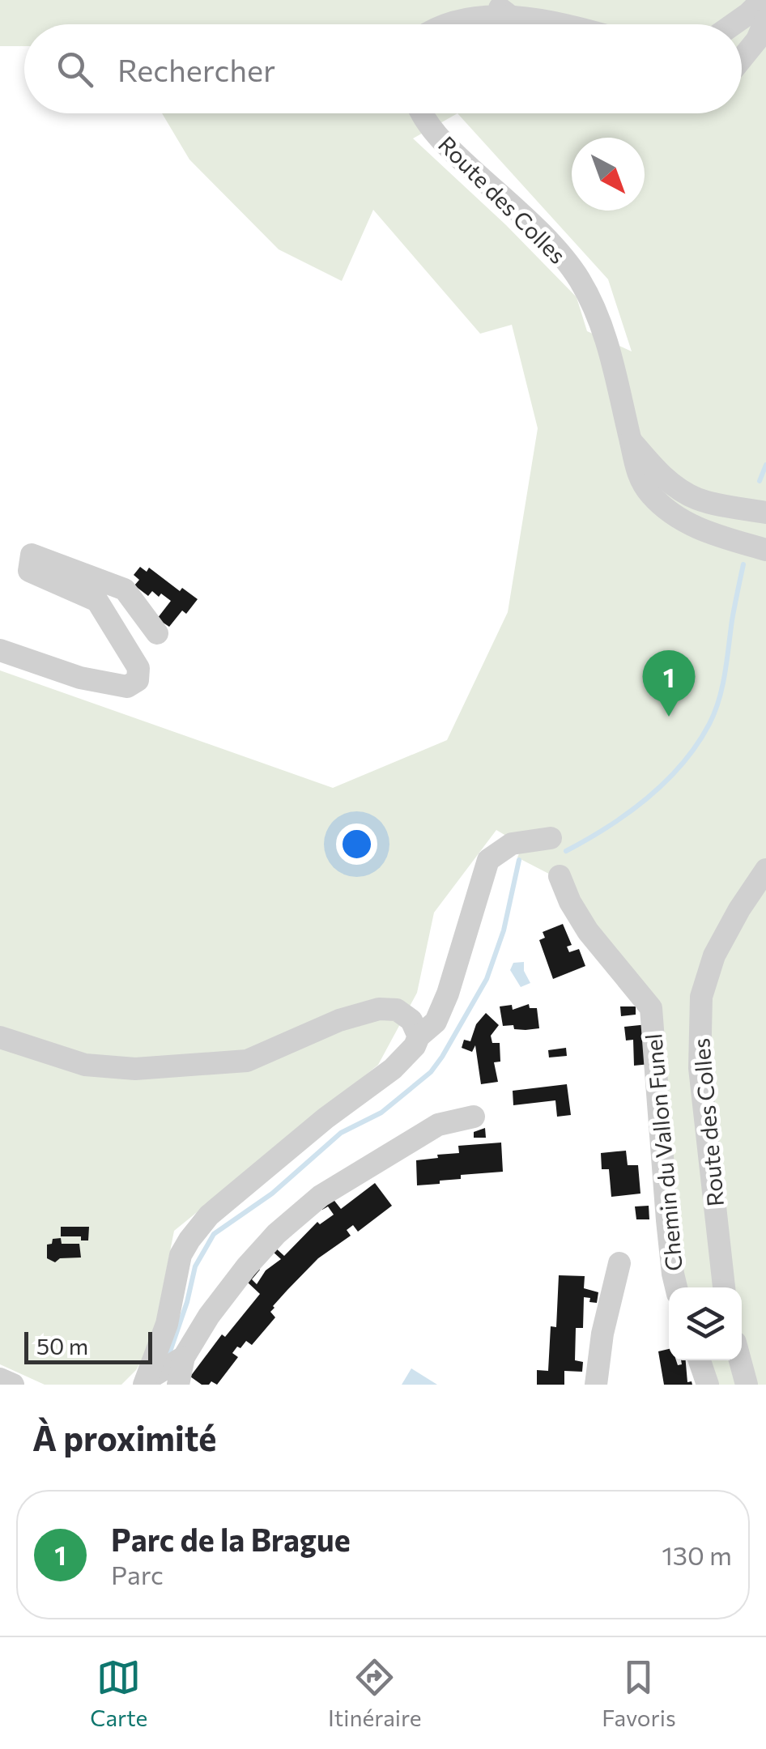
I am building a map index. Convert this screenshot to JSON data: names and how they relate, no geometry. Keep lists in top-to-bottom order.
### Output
{
  "streets": {
    "street": ["Route des Colles", "Chemin du Vallon Funel"]
  },
  "scale_bar": "50 m",
  "north": "bottom right",
  "page": {
    "search": "Rechercher",
    "pins": "1",
    "scale": "50 m",
    "heading": "À proximité",
    "list": [
      {
        "mark": "1",
        "name": "Parc de la Brague",
        "note": "Parc",
        "value": "130 m"
      }
    ],
    "nav": ["Carte", "Itinéraire", "Favoris"]
  }
}
